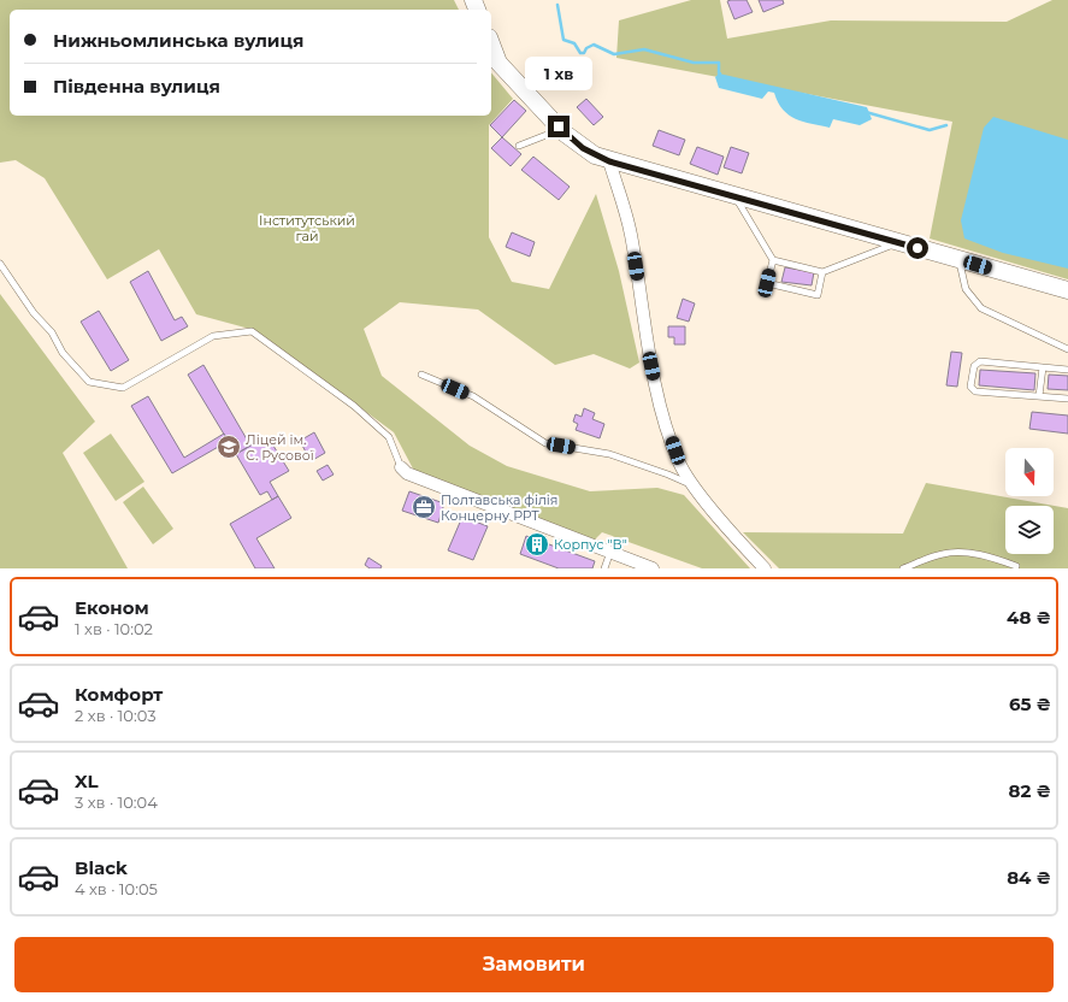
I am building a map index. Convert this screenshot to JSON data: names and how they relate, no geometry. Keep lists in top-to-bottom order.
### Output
{
  "parks": ["Інститутський гай"],
  "places": {
    "school or university": ["Ліцей ім. С. Русової"],
    "office": ["Полтавська філія Концерну РРТ"],
    "building": ["Корпус \"В\""]
  },
  "north": "bottom",
  "page": {
    "banner": ["Нижньомлинська вулиця", "Південна вулиця"],
    "bubble": "1 хв",
    "list": [
      {
        "name": "Економ",
        "note": "1 хв · 10:02",
        "value": "48 ₴"
      },
      {
        "name": "Комфорт",
        "note": "2 хв · 10:03",
        "value": "65 ₴"
      },
      {
        "name": "XL",
        "note": "3 хв · 10:04",
        "value": "82 ₴"
      },
      {
        "name": "Black",
        "note": "4 хв · 10:05",
        "value": "84 ₴"
      }
    ],
    "buttons": "Замовити"
  }
}
